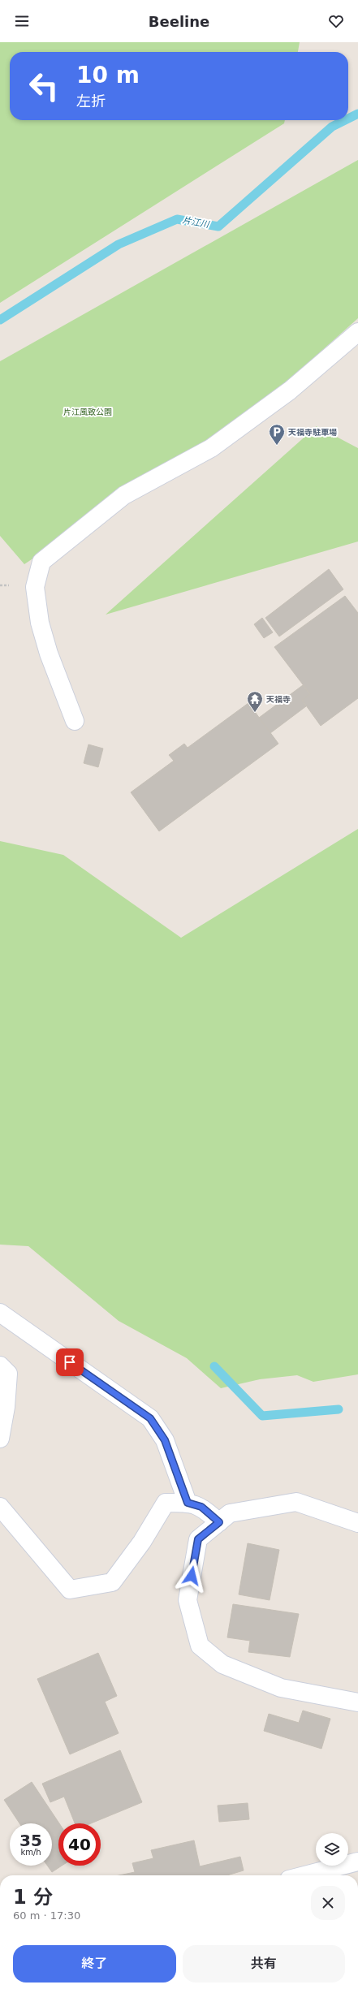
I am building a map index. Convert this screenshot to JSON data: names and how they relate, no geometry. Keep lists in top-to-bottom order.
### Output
{
  "water": ["片江川"],
  "parks": ["片江風致公園"],
  "places": {
    "parking": ["天福寺駐車場"],
    "temple": ["天福寺"]
  },
  "page": {
    "header": "Beeline",
    "turn": ["10 m", "左折"],
    "speed": "35 km/h",
    "limit": "40",
    "heading": ["1 分", "60 m · 17:30"],
    "buttons": ["終了", "共有"]
  }
}
